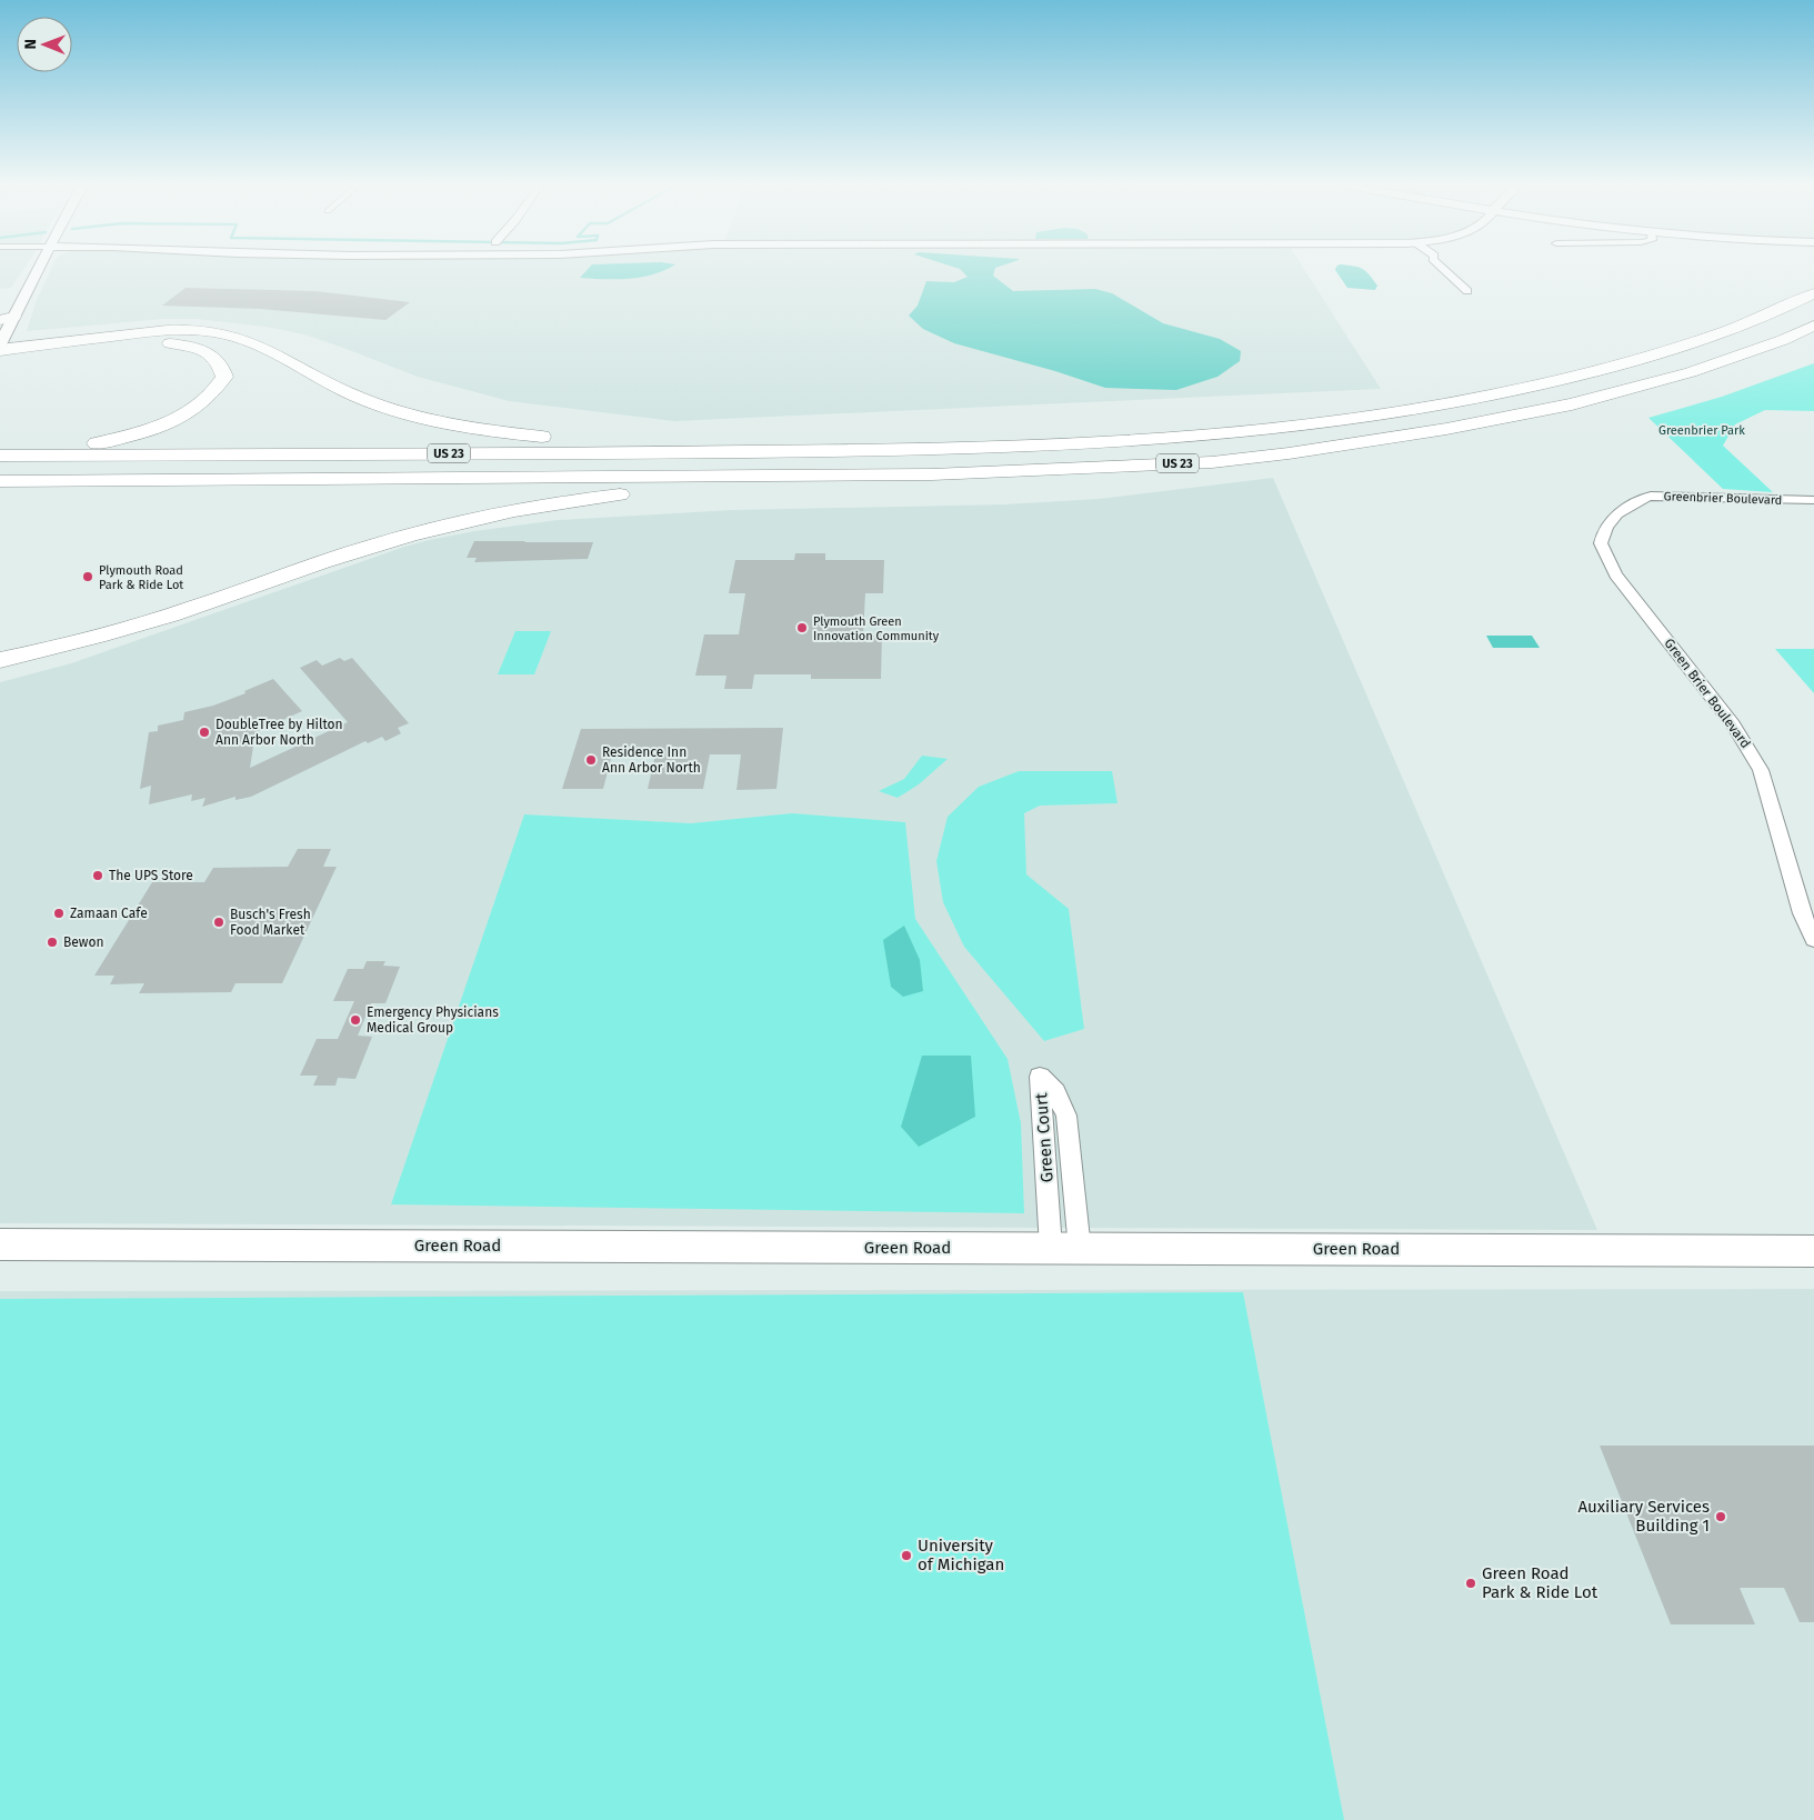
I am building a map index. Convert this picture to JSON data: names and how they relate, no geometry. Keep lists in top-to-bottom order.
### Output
{
  "streets": {
    "highway": ["US 23"],
    "street": [
      "Greenbrier Boulevard",
      "Green Brier Boulevard",
      "Green Court",
      "Green Road"
    ]
  },
  "crossings": [
    ["Greenbrier Boulevard", "Green Brier Boulevard"],
    ["Green Court", "Green Road"]
  ],
  "parks": ["Greenbrier Park"],
  "places": [
    "Plymouth Road Park & Ride Lot",
    "Plymouth Green Innovation Community",
    "DoubleTree by Hilton Ann Arbor North",
    "Residence Inn Ann Arbor North",
    "The UPS Store",
    "Zamaan Cafe",
    "Busch's Fresh Food Market",
    "Bewon",
    "Emergency Physicians Medical Group",
    "Auxiliary Services Building 1",
    "University of Michigan",
    "Green Road Park & Ride Lot"
  ],
  "north": "left"
}
